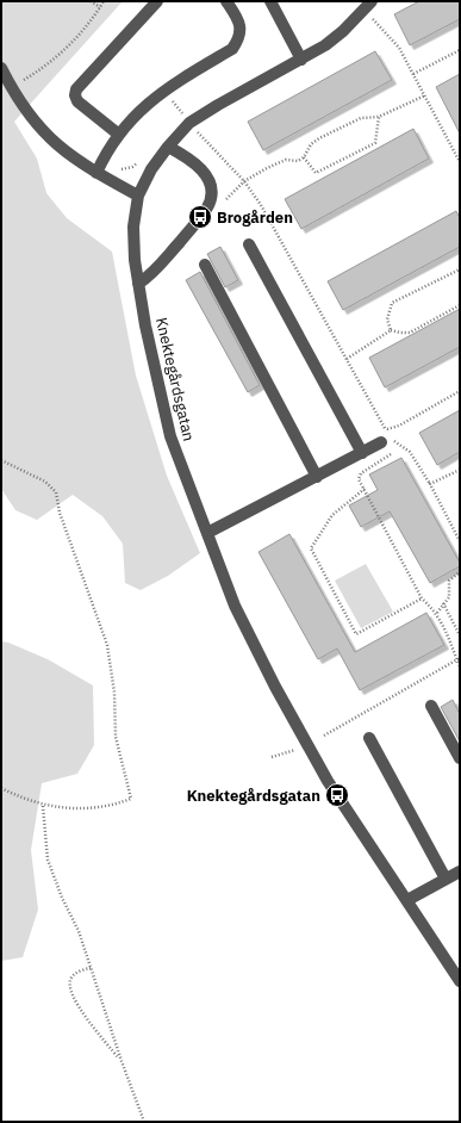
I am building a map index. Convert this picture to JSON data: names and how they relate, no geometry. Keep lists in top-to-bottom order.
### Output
{
  "streets": {
    "street": ["Knektegårdsgatan"]
  },
  "places": {
    "bus stop": ["Brogården", "Knektegårdsgatan"]
  }
}
